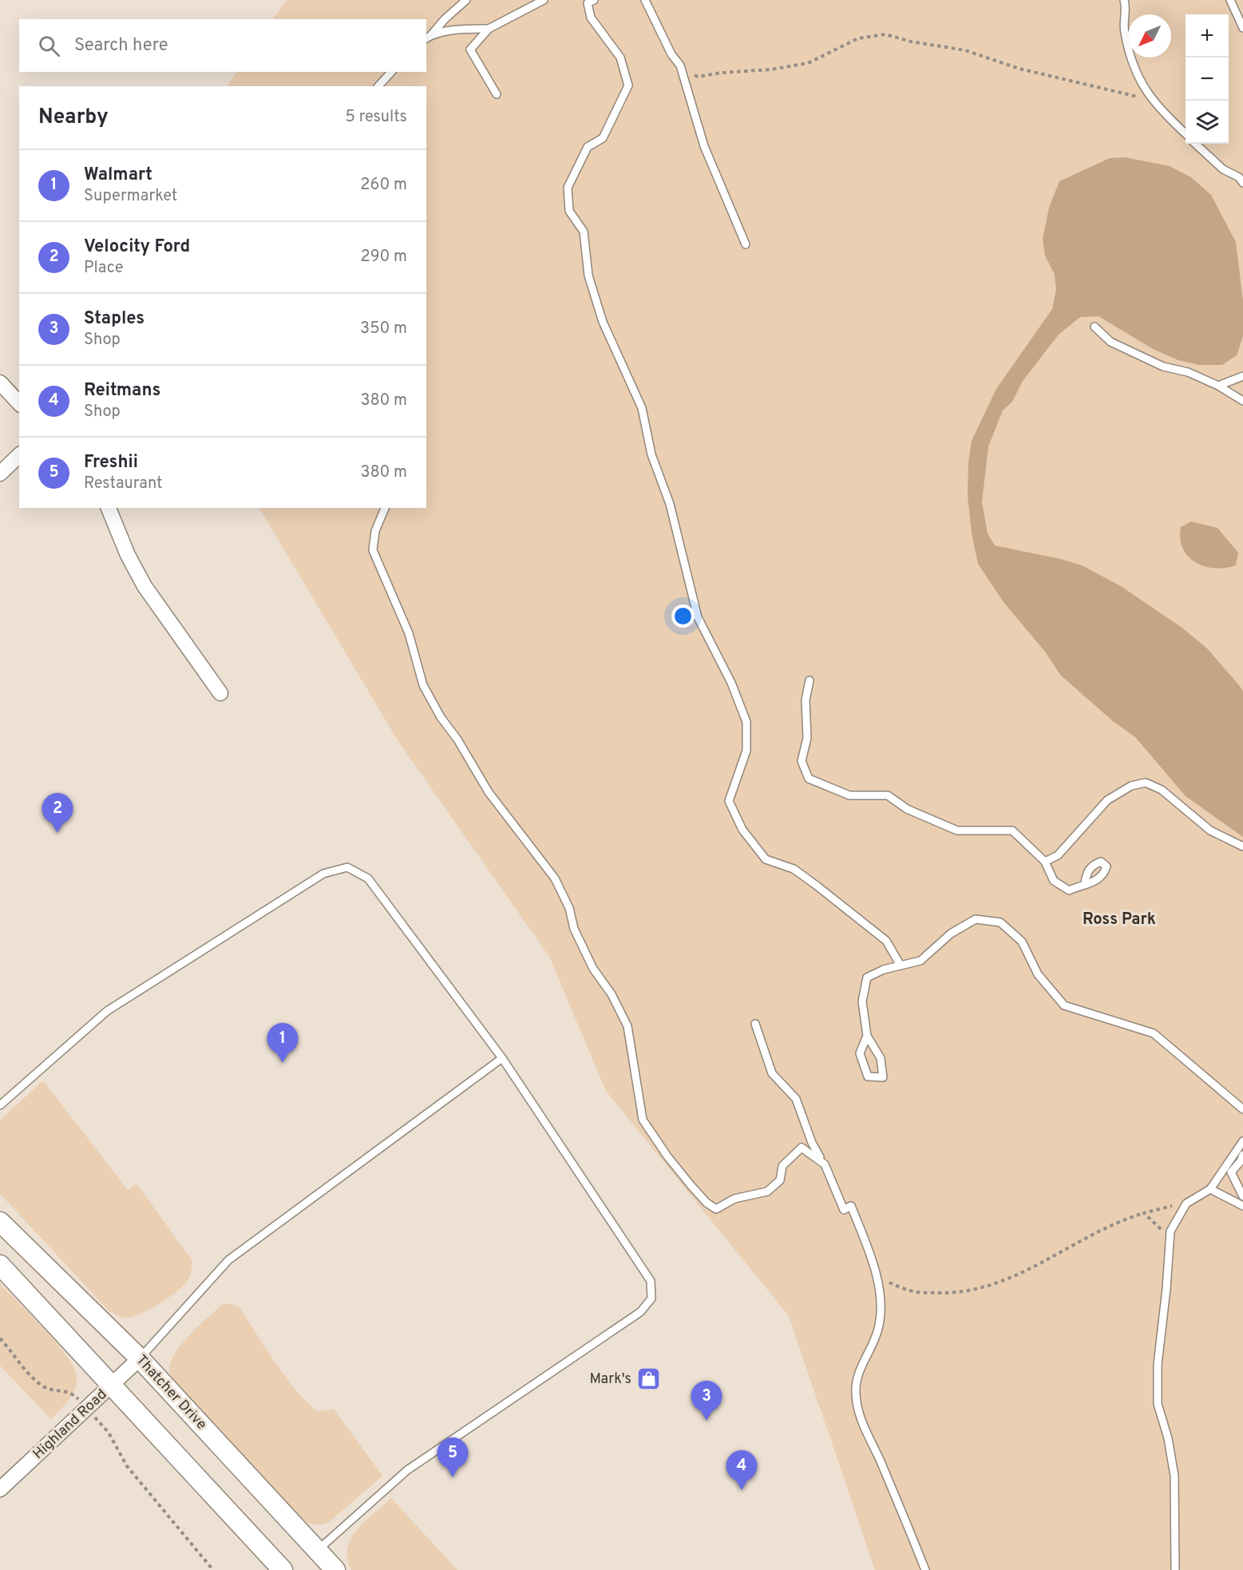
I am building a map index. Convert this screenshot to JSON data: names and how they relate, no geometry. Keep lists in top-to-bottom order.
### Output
{
  "streets": {
    "main road": ["Thatcher Drive"],
    "street": ["Highland Road"]
  },
  "crossings": [
    ["Thatcher Drive", "Highland Road"]
  ],
  "districts": ["Ross Park"],
  "places": {
    "shop": ["Mark's"]
  },
  "north": "bottom left",
  "page": {
    "map_buttons": ["+", "−"],
    "search": "Search here",
    "heading": ["Nearby", "5 results"],
    "list": [
      {
        "mark": "1",
        "name": "Walmart",
        "note": "Supermarket",
        "value": "260 m"
      },
      {
        "mark": "2",
        "name": "Velocity Ford",
        "note": "Place",
        "value": "290 m"
      },
      {
        "mark": "3",
        "name": "Staples",
        "note": "Shop",
        "value": "350 m"
      },
      {
        "mark": "4",
        "name": "Reitmans",
        "note": "Shop",
        "value": "380 m"
      },
      {
        "mark": "5",
        "name": "Freshii",
        "note": "Restaurant",
        "value": "380 m"
      }
    ],
    "pins": [
      "2",
      "1",
      "3",
      "5",
      "4"
    ]
  }
}
